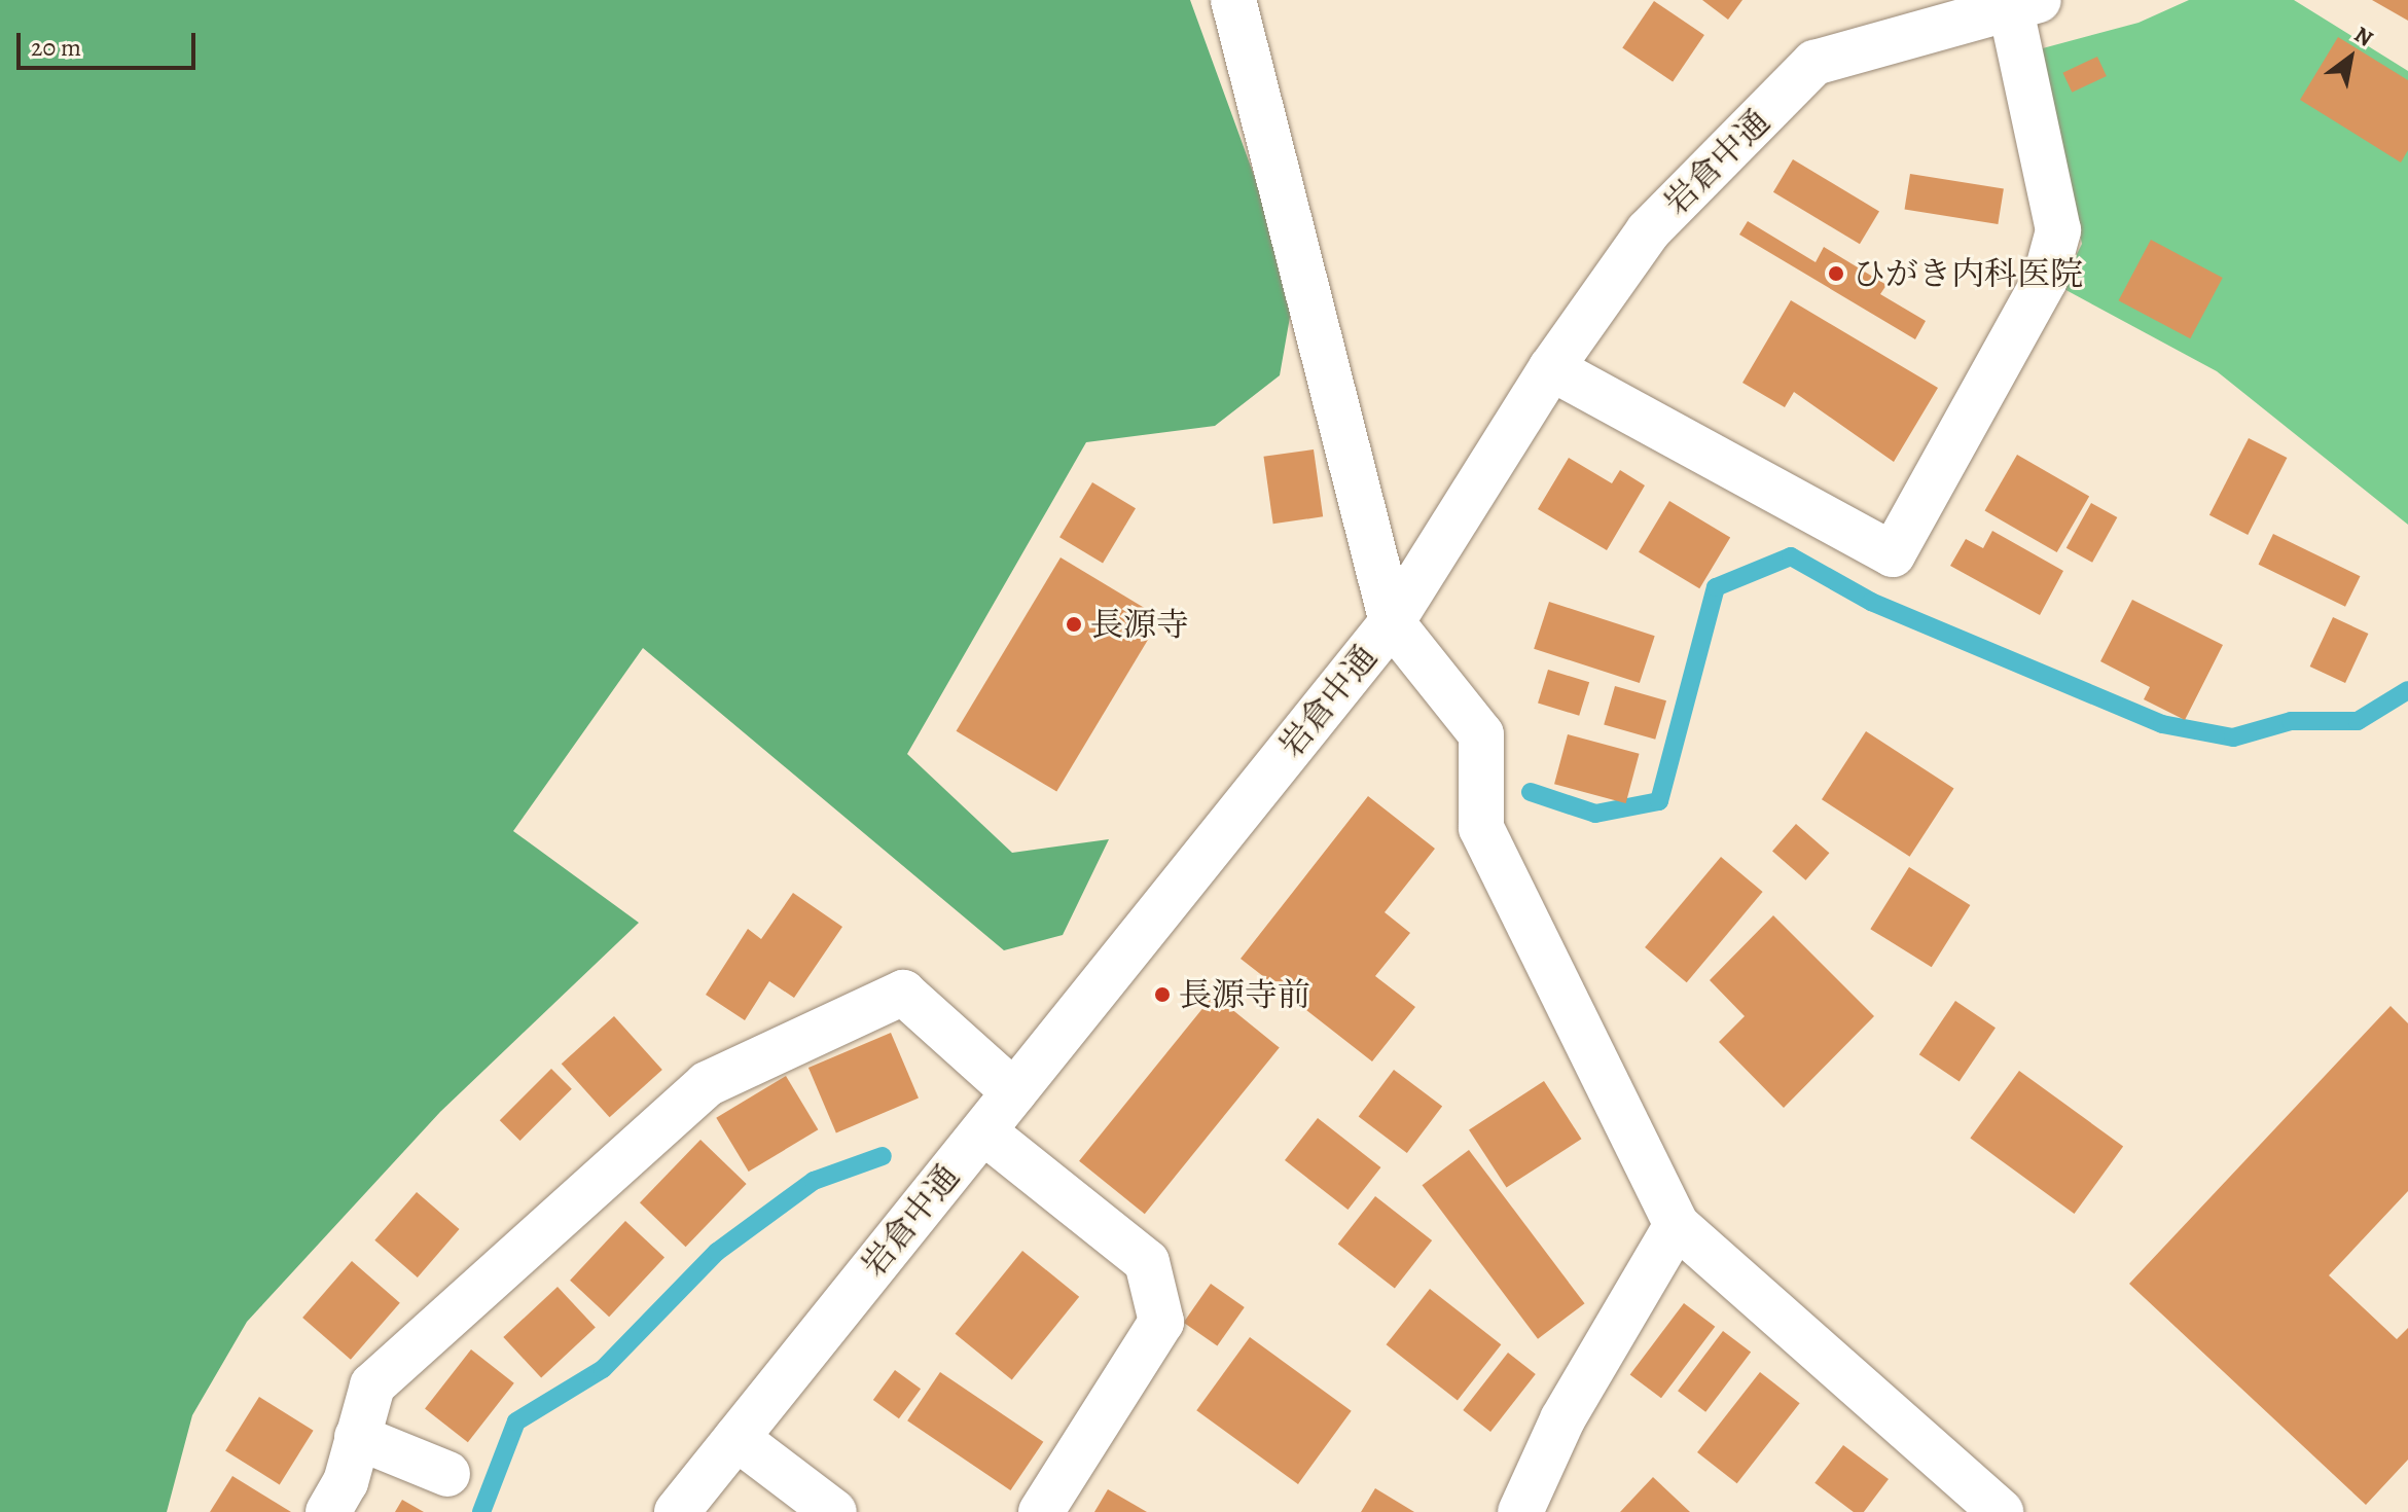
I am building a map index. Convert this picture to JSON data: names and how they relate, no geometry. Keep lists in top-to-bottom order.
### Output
{
  "streets": {
    "street": ["岩倉中通"]
  },
  "places": ["ひがき内科医院", "長源寺", "長源寺前"],
  "scale_bar": "20 m",
  "north": "top right"
}
